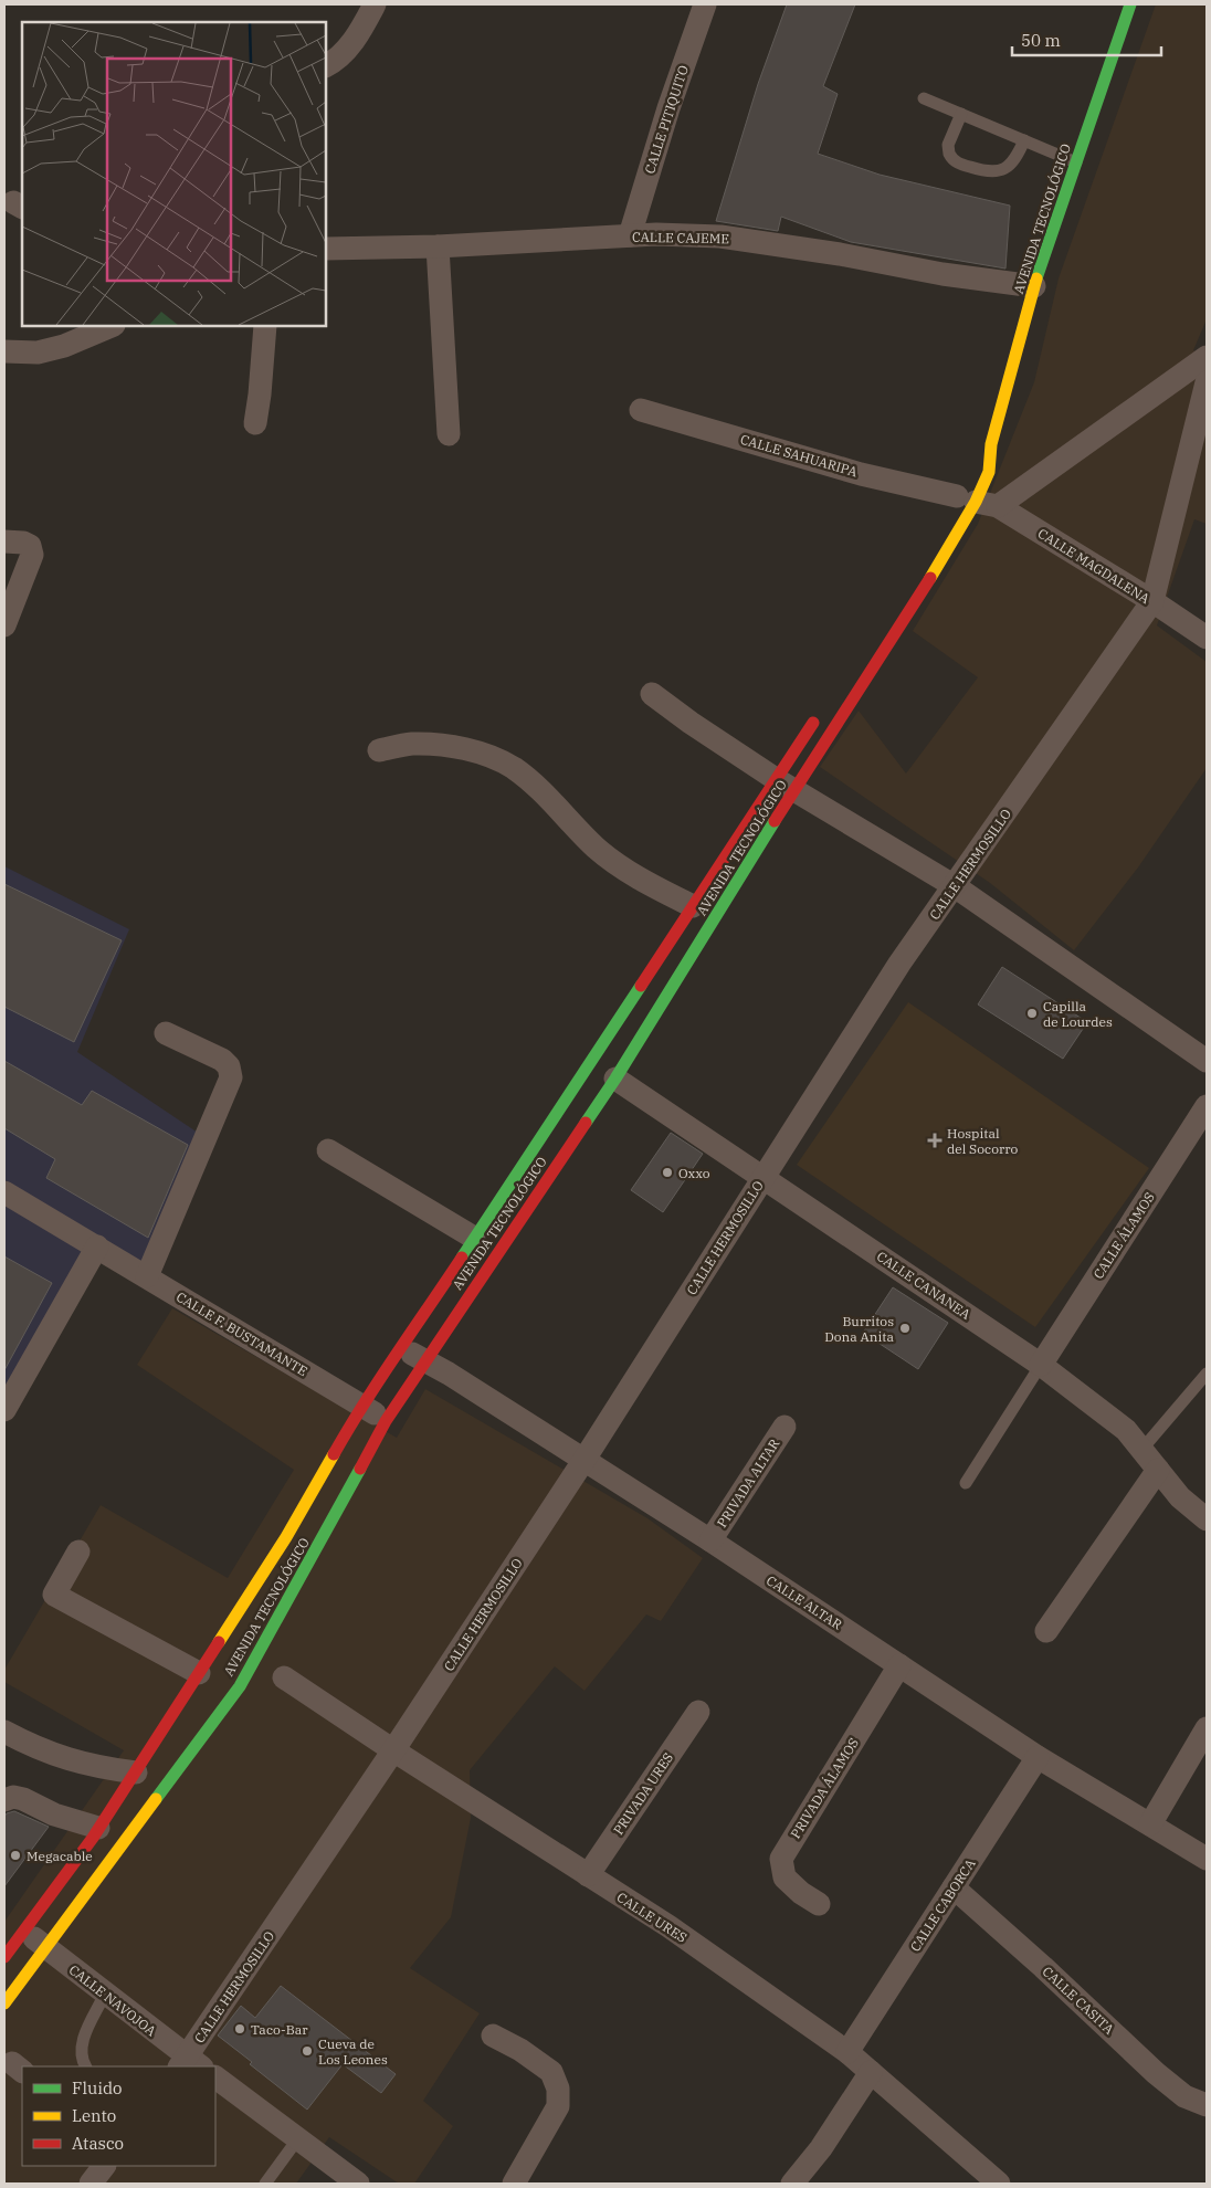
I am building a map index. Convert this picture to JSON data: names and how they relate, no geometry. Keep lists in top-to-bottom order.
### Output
{
  "streets": {
    "main road": ["AVENIDA TECNOLÓGICO"],
    "street": [
      "CALLE PITIQUITO",
      "CALLE CAJEME",
      "CALLE SAHUARIPA",
      "CALLE MAGDALENA",
      "CALLE HERMOSILLO",
      "CALLE ÁLAMOS",
      "CALLE CANANEA",
      "CALLE F. BUSTAMANTE",
      "PRIVADA ALTAR",
      "CALLE ALTAR",
      "PRIVADA ÁLAMOS",
      "PRIVADA URES",
      "CALLE CABORCA",
      "CALLE URES",
      "CALLE NAVOJOA",
      "CALLE CASITA"
    ]
  },
  "crossings": [
    ["CALLE PITIQUITO", "CALLE CAJEME"],
    ["AVENIDA TECNOLÓGICO", "CALLE CAJEME"],
    ["AVENIDA TECNOLÓGICO", "CALLE SAHUARIPA"],
    ["AVENIDA TECNOLÓGICO", "CALLE MAGDALENA"],
    ["AVENIDA TECNOLÓGICO", "CALLE CANANEA"],
    ["AVENIDA TECNOLÓGICO", "CALLE F. BUSTAMANTE"],
    ["AVENIDA TECNOLÓGICO", "CALLE ALTAR"],
    ["AVENIDA TECNOLÓGICO", "CALLE NAVOJOA"],
    ["CALLE SAHUARIPA", "CALLE MAGDALENA"],
    ["CALLE MAGDALENA", "CALLE HERMOSILLO"],
    ["CALLE HERMOSILLO", "CALLE CANANEA"],
    ["CALLE HERMOSILLO", "CALLE ALTAR"],
    ["CALLE HERMOSILLO", "CALLE URES"],
    ["CALLE HERMOSILLO", "CALLE NAVOJOA"],
    ["CALLE ÁLAMOS", "CALLE CANANEA"],
    ["PRIVADA ALTAR", "CALLE ALTAR"],
    ["CALLE ALTAR", "PRIVADA ÁLAMOS"],
    ["CALLE ALTAR", "CALLE CABORCA"],
    ["PRIVADA URES", "CALLE URES"],
    ["CALLE CABORCA", "CALLE URES"],
    ["CALLE CABORCA", "CALLE CASITA"]
  ],
  "places": {
    "other": [
      "Capilla de Lourdes",
      "Oxxo",
      "Burritos Dona Anita",
      "Megacable",
      "Taco-Bar",
      "Cueva de Los Leones"
    ],
    "health": ["Hospital del Socorro"]
  },
  "legend": ["Fluido", "Lento", "Atasco"],
  "scale_bar": "50 m"
}
